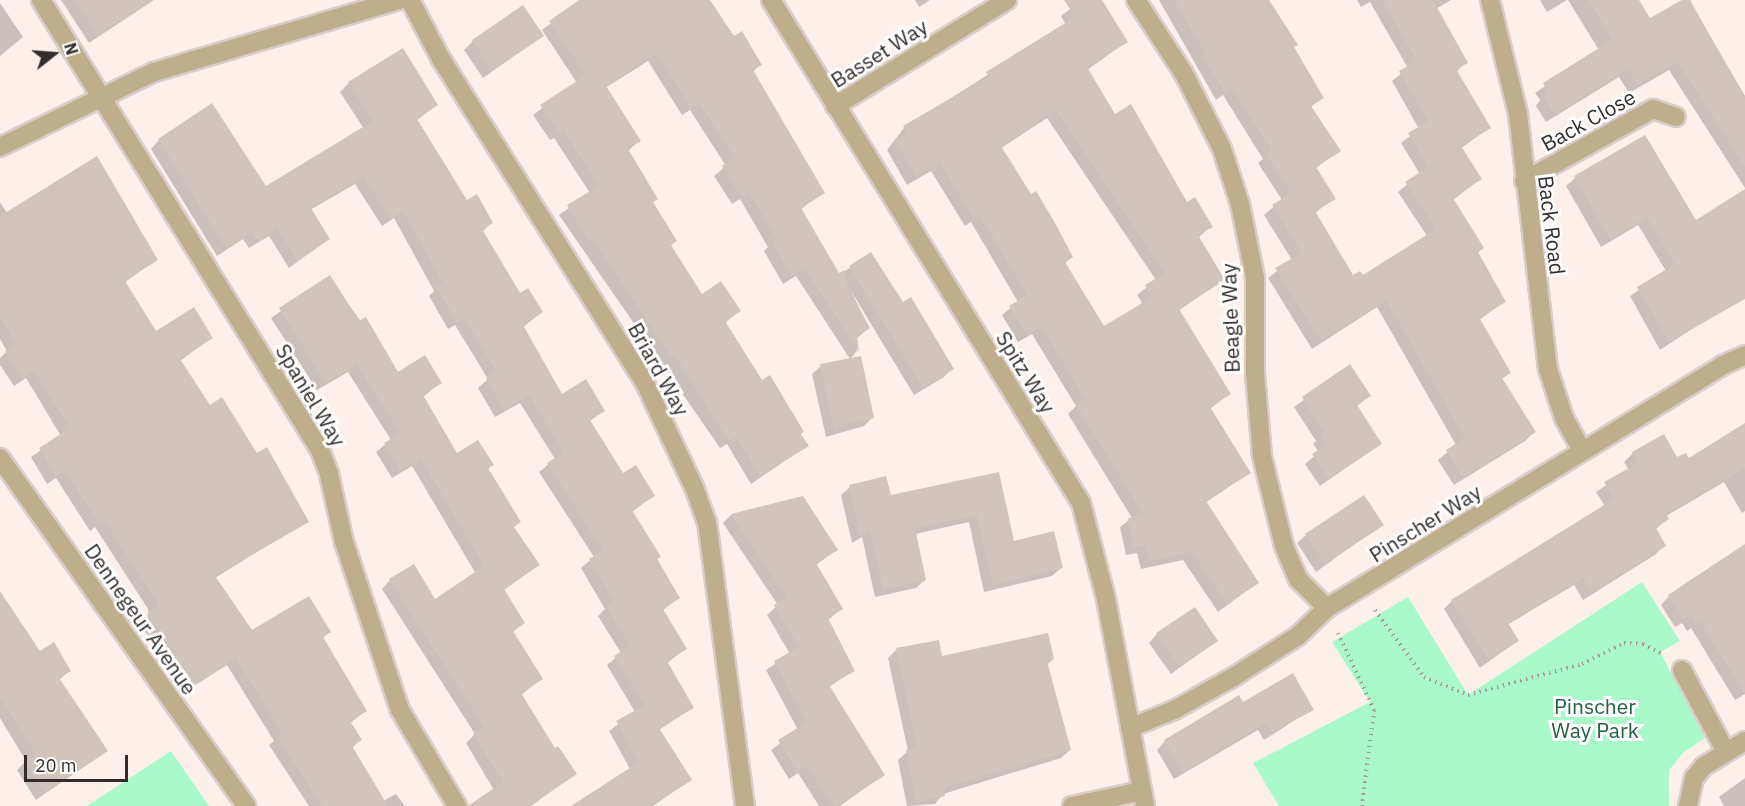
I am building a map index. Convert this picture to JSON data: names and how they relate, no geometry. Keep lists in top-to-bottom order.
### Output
{
  "streets": {
    "street": [
      "Basset Way",
      "Back Close",
      "Back Road",
      "Beagle Way",
      "Briard Way",
      "Spitz Way",
      "Spaniel Way",
      "Pinscher Way",
      "Dennegeur Avenue"
    ]
  },
  "crossings": [
    ["Basset Way", "Spitz Way"],
    ["Back Close", "Back Road"],
    ["Back Road", "Pinscher Way"],
    ["Beagle Way", "Pinscher Way"],
    ["Spitz Way", "Pinscher Way"]
  ],
  "parks": ["Pinscher Way Park"],
  "scale_bar": "20 m",
  "north": "right"
}
